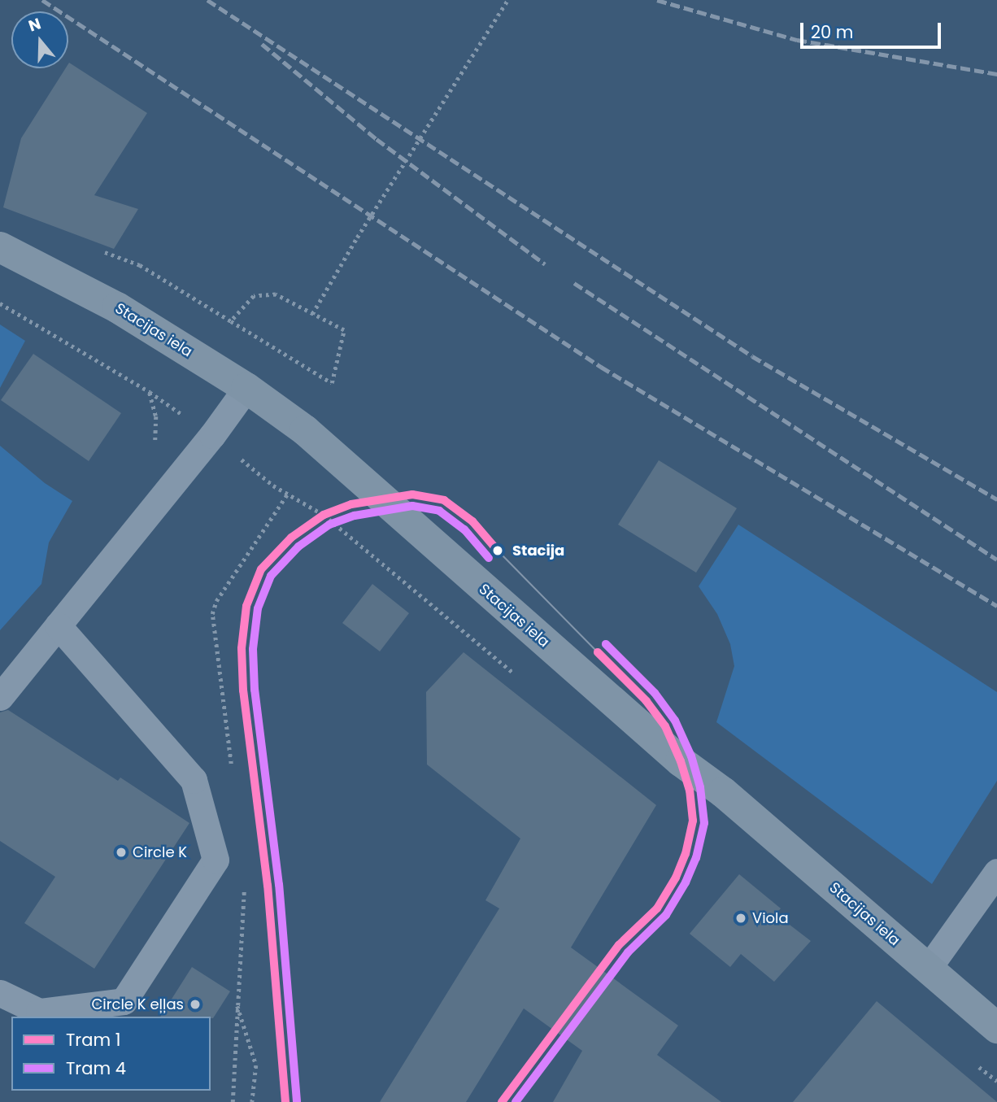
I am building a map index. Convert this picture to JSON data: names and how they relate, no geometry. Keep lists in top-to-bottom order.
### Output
{
  "streets": {
    "street": ["Stacijas iela"]
  },
  "places": [
    "Stacija",
    "Circle K",
    "Viola",
    "Circle K eļļas"
  ],
  "lines": ["tram line 1", "tram line 4"],
  "legend": ["Tram 1", "Tram 4"],
  "scale_bar": "20 m",
  "north": "top"
}
